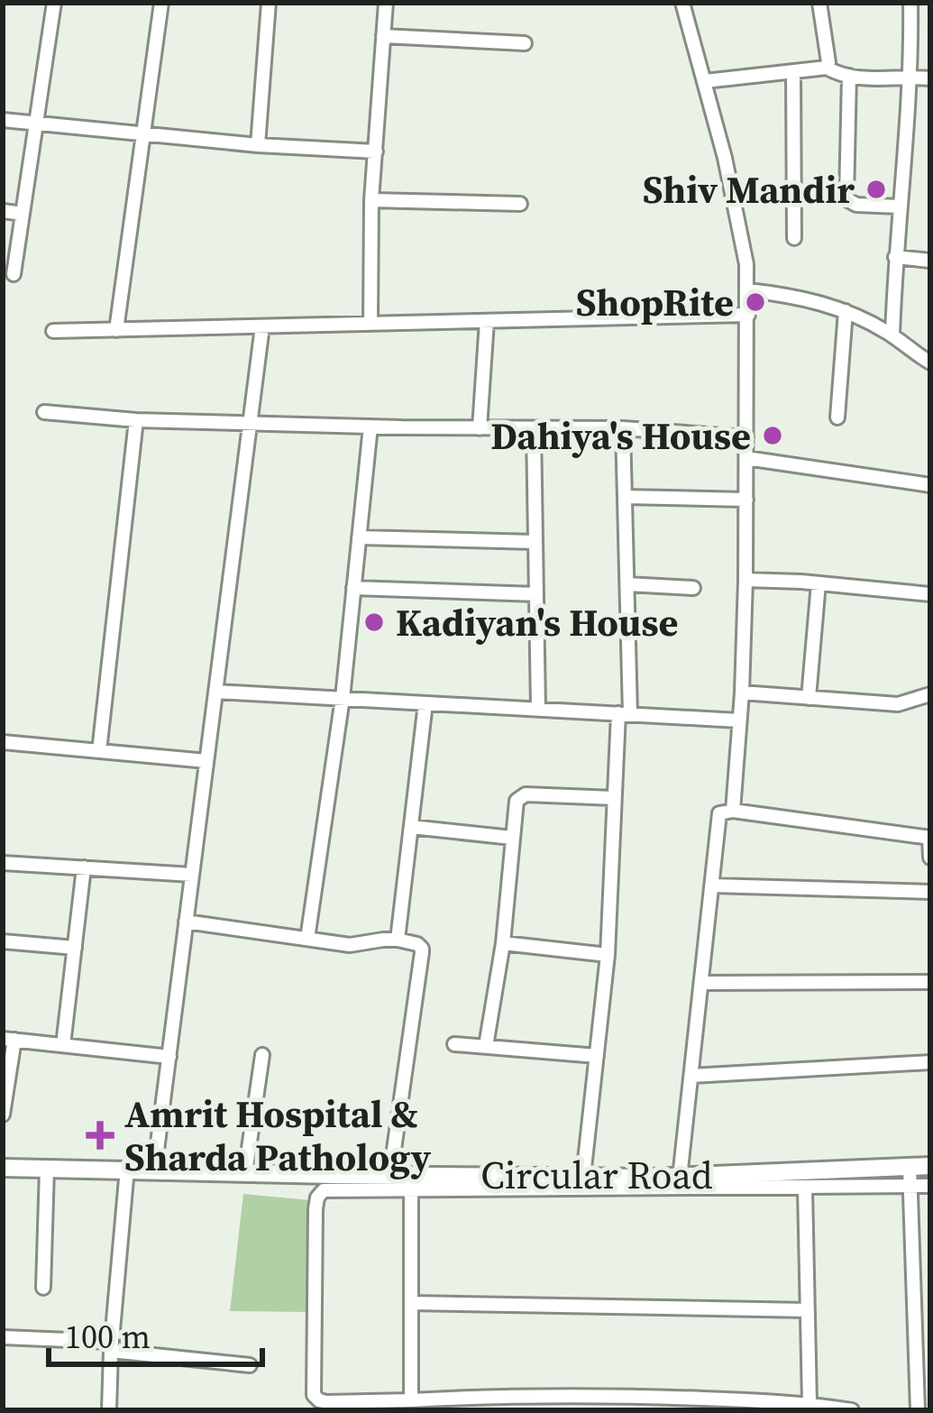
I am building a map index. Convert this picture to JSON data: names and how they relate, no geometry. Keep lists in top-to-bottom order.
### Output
{
  "streets": {
    "main road": ["Circular Road"]
  },
  "places": {
    "other": [
      "Shiv Mandir",
      "ShopRite",
      "Dahiya's House",
      "Kadiyan's House"
    ],
    "health": ["Amrit Hospital & Sharda Pathology"]
  },
  "scale_bar": "100 m"
}
